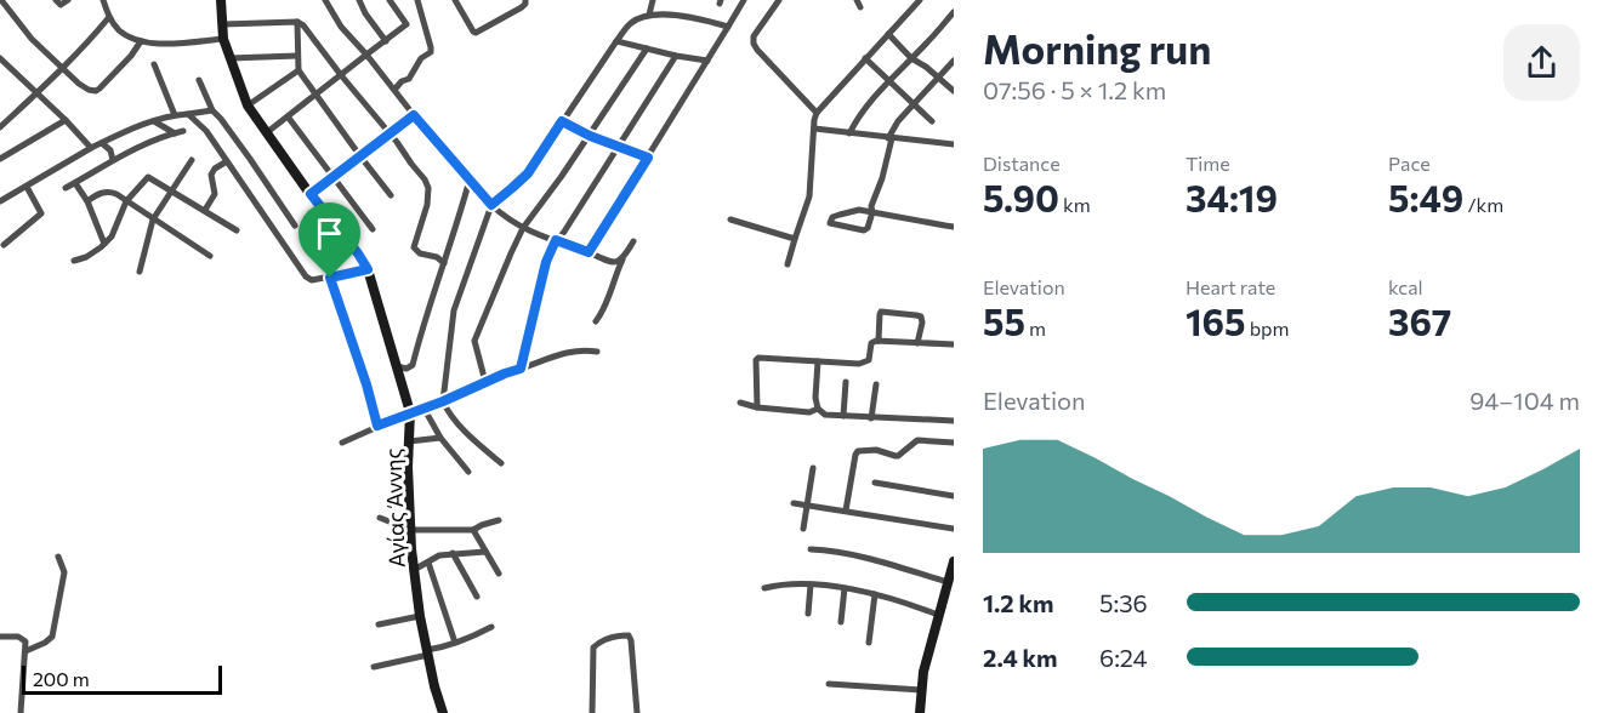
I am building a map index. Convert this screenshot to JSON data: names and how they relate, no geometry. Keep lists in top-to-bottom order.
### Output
{
  "streets": {
    "street": ["Αγίας Άννης"]
  },
  "scale_bar": "200 m",
  "page": {
    "heading": ["Morning run", "07:56 · 5 × 1.2 km"],
    "stats": [
      ["Distance", "5.90 km"],
      ["Time", "34:19"],
      ["Pace", "5:49 /km"],
      ["Elevation", "55 m"],
      ["Heart rate", "165 bpm"],
      ["kcal", "367"]
    ],
    "chart": ["Elevation", "94–104 m"],
    "list": [
      {
        "name": "1.2 km",
        "note": "5:36"
      },
      {
        "name": "2.4 km",
        "note": "6:24"
      }
    ],
    "scale": "200 m"
  }
}
